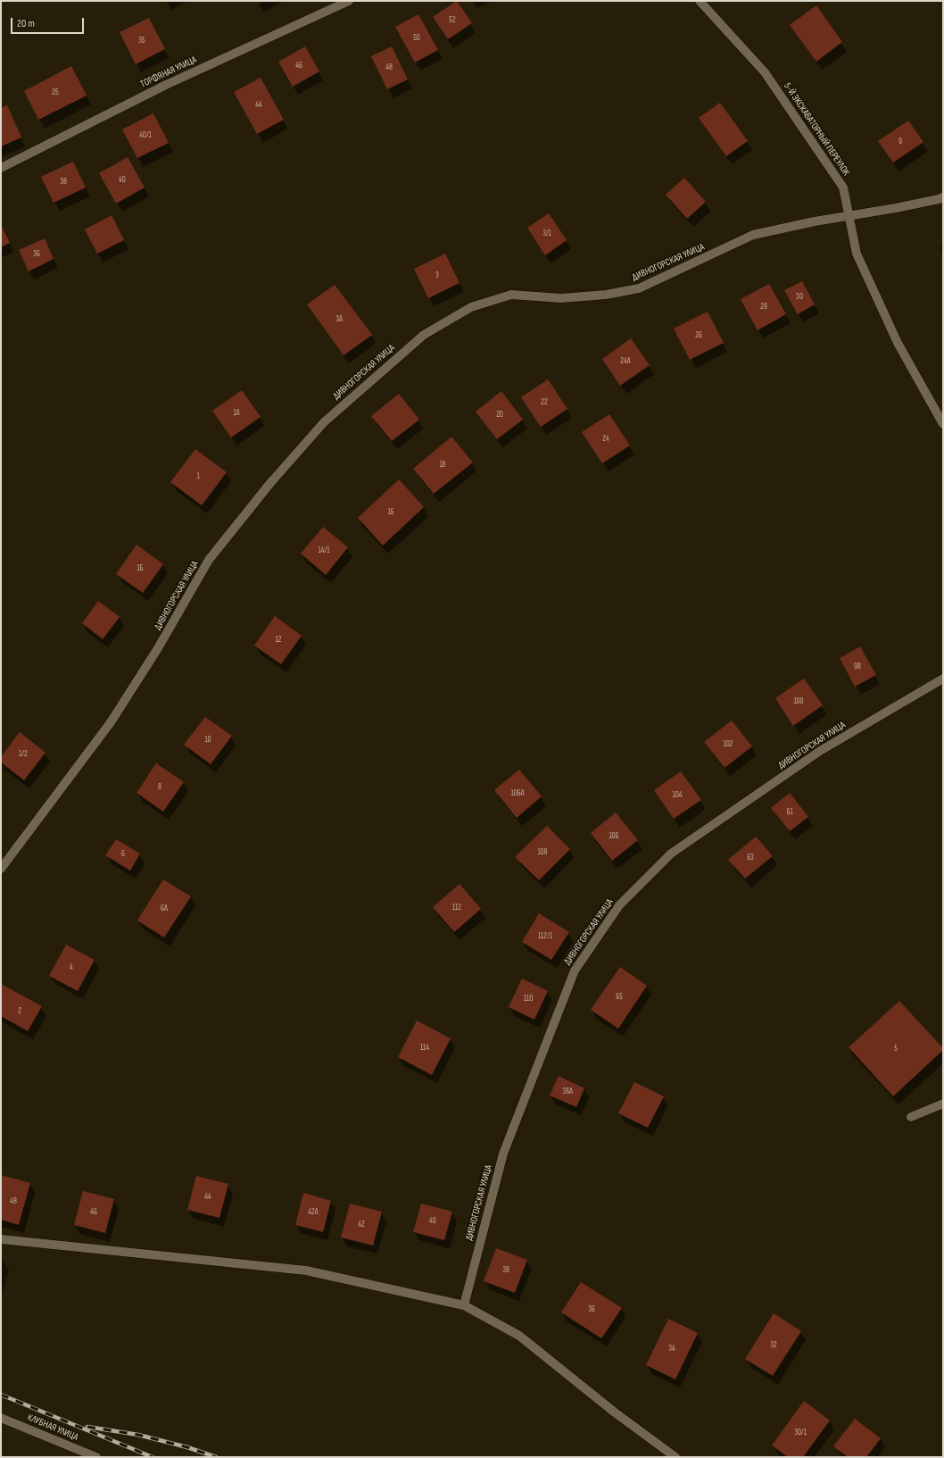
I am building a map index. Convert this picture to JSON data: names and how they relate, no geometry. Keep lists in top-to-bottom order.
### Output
{
  "streets": {
    "street": [
      "ТОРФЯНАЯ УЛИЦА",
      "5-Й ЭКСКАВАТОРНЫЙ ПЕРЕУЛОК",
      "ДИВНОГОРСКАЯ УЛИЦА",
      "КЛУБНАЯ УЛИЦА"
    ]
  },
  "crossings": [
    ["5-Й ЭКСКАВАТОРНЫЙ ПЕРЕУЛОК", "ДИВНОГОРСКАЯ УЛИЦА"]
  ],
  "house_numbers": [
    "52",
    "50",
    "35",
    "46",
    "48",
    "25",
    "44",
    "40/1",
    "9",
    "40",
    "38",
    "3/1",
    "36",
    "3",
    "30",
    "28",
    "3А",
    "26",
    "24А",
    "22",
    "1А",
    "20",
    "24",
    "18",
    "1",
    "16",
    "14/1",
    "1Б",
    "12",
    "98",
    "100",
    "10",
    "102",
    "1/2",
    "8",
    "106А",
    "104",
    "61",
    "106",
    "108",
    "6",
    "63",
    "112",
    "6А",
    "112/1",
    "4",
    "65",
    "110",
    "2",
    "114",
    "5",
    "38А",
    "44",
    "48",
    "46",
    "42А",
    "40",
    "42",
    "38",
    "36",
    "32",
    "34",
    "30/1"
  ],
  "scale_bar": "20 m"
}
